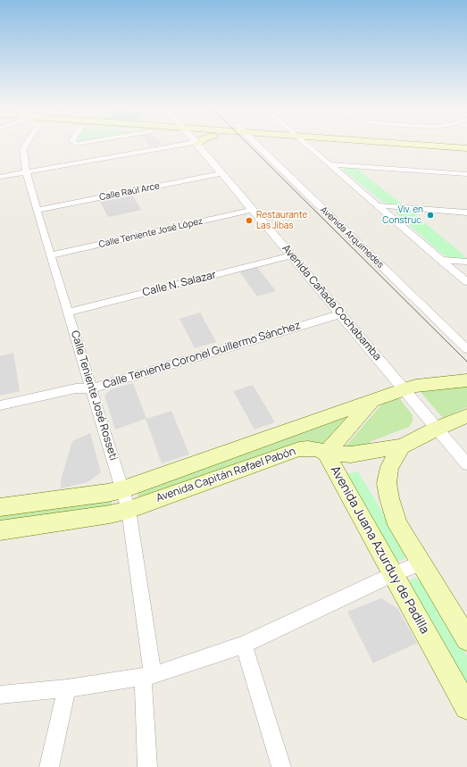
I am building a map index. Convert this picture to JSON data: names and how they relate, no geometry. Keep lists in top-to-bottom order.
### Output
{
  "streets": {
    "street": [
      "Calle Raúl Arce",
      "Calle Teniente José López",
      "Avenida Arquímedes",
      "Calle N. Salazar",
      "Avenida Cañada Cochabamba",
      "Calle Teniente Coronel Guillermo Sánchez",
      "Calle Teniente José Rosseti",
      "Avenida Capitán Rafael Pabón",
      "Avenida Juana Azurduy de Padilla"
    ]
  },
  "crossings": [
    ["Calle Raúl Arce", "Avenida Cañada Cochabamba"],
    ["Calle Raúl Arce", "Calle Teniente José Rosseti"],
    ["Calle Teniente José López", "Avenida Cañada Cochabamba"],
    ["Calle Teniente José López", "Calle Teniente José Rosseti"],
    ["Calle N. Salazar", "Avenida Cañada Cochabamba"],
    ["Calle N. Salazar", "Calle Teniente José Rosseti"],
    ["Avenida Cañada Cochabamba", "Calle Teniente Coronel Guillermo Sánchez"],
    ["Avenida Cañada Cochabamba", "Avenida Capitán Rafael Pabón"],
    ["Calle Teniente Coronel Guillermo Sánchez", "Calle Teniente José Rosseti"],
    ["Calle Teniente José Rosseti", "Avenida Capitán Rafael Pabón"],
    ["Avenida Capitán Rafael Pabón", "Avenida Juana Azurduy de Padilla"]
  ],
  "places": ["Viv. en Construc.", "Restaurante Las Jibas"]
}
